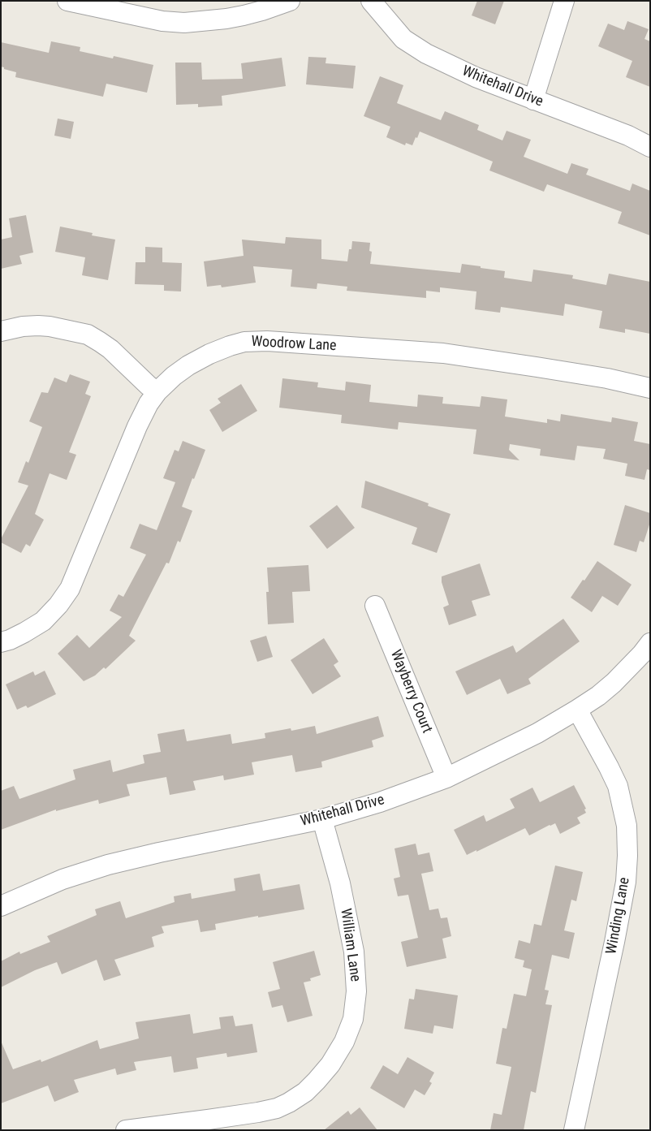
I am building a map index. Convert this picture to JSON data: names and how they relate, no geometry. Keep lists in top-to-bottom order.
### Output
{
  "streets": {
    "street": [
      "Whitehall Drive",
      "Woodrow Lane",
      "Wayberry Court",
      "Winding Lane",
      "William Lane"
    ]
  },
  "crossings": [
    ["Whitehall Drive", "Wayberry Court"],
    ["Whitehall Drive", "Winding Lane"],
    ["Whitehall Drive", "William Lane"]
  ]
}
